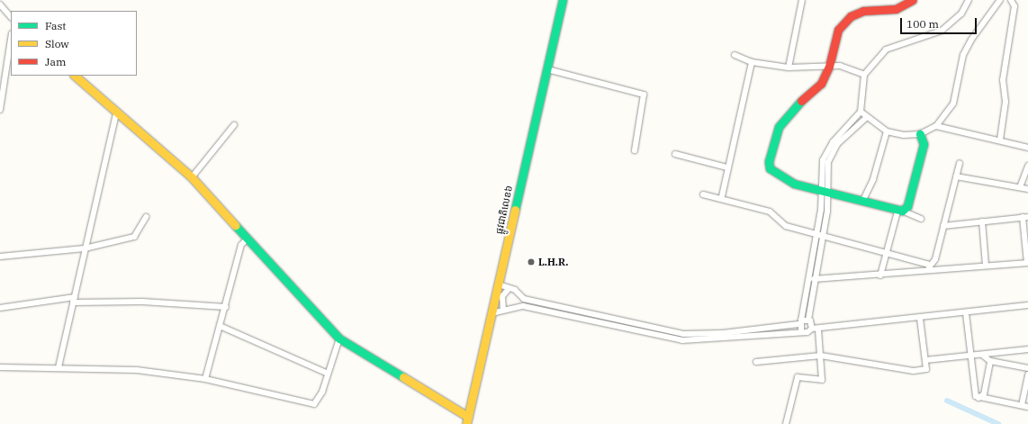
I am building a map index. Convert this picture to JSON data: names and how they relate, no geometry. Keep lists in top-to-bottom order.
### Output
{
  "streets": {
    "main road": ["ផ្លូវជាតិលេខ៦"]
  },
  "places": ["L.H.R."],
  "legend": ["Fast", "Slow", "Jam"],
  "scale_bar": "100 m"
}
